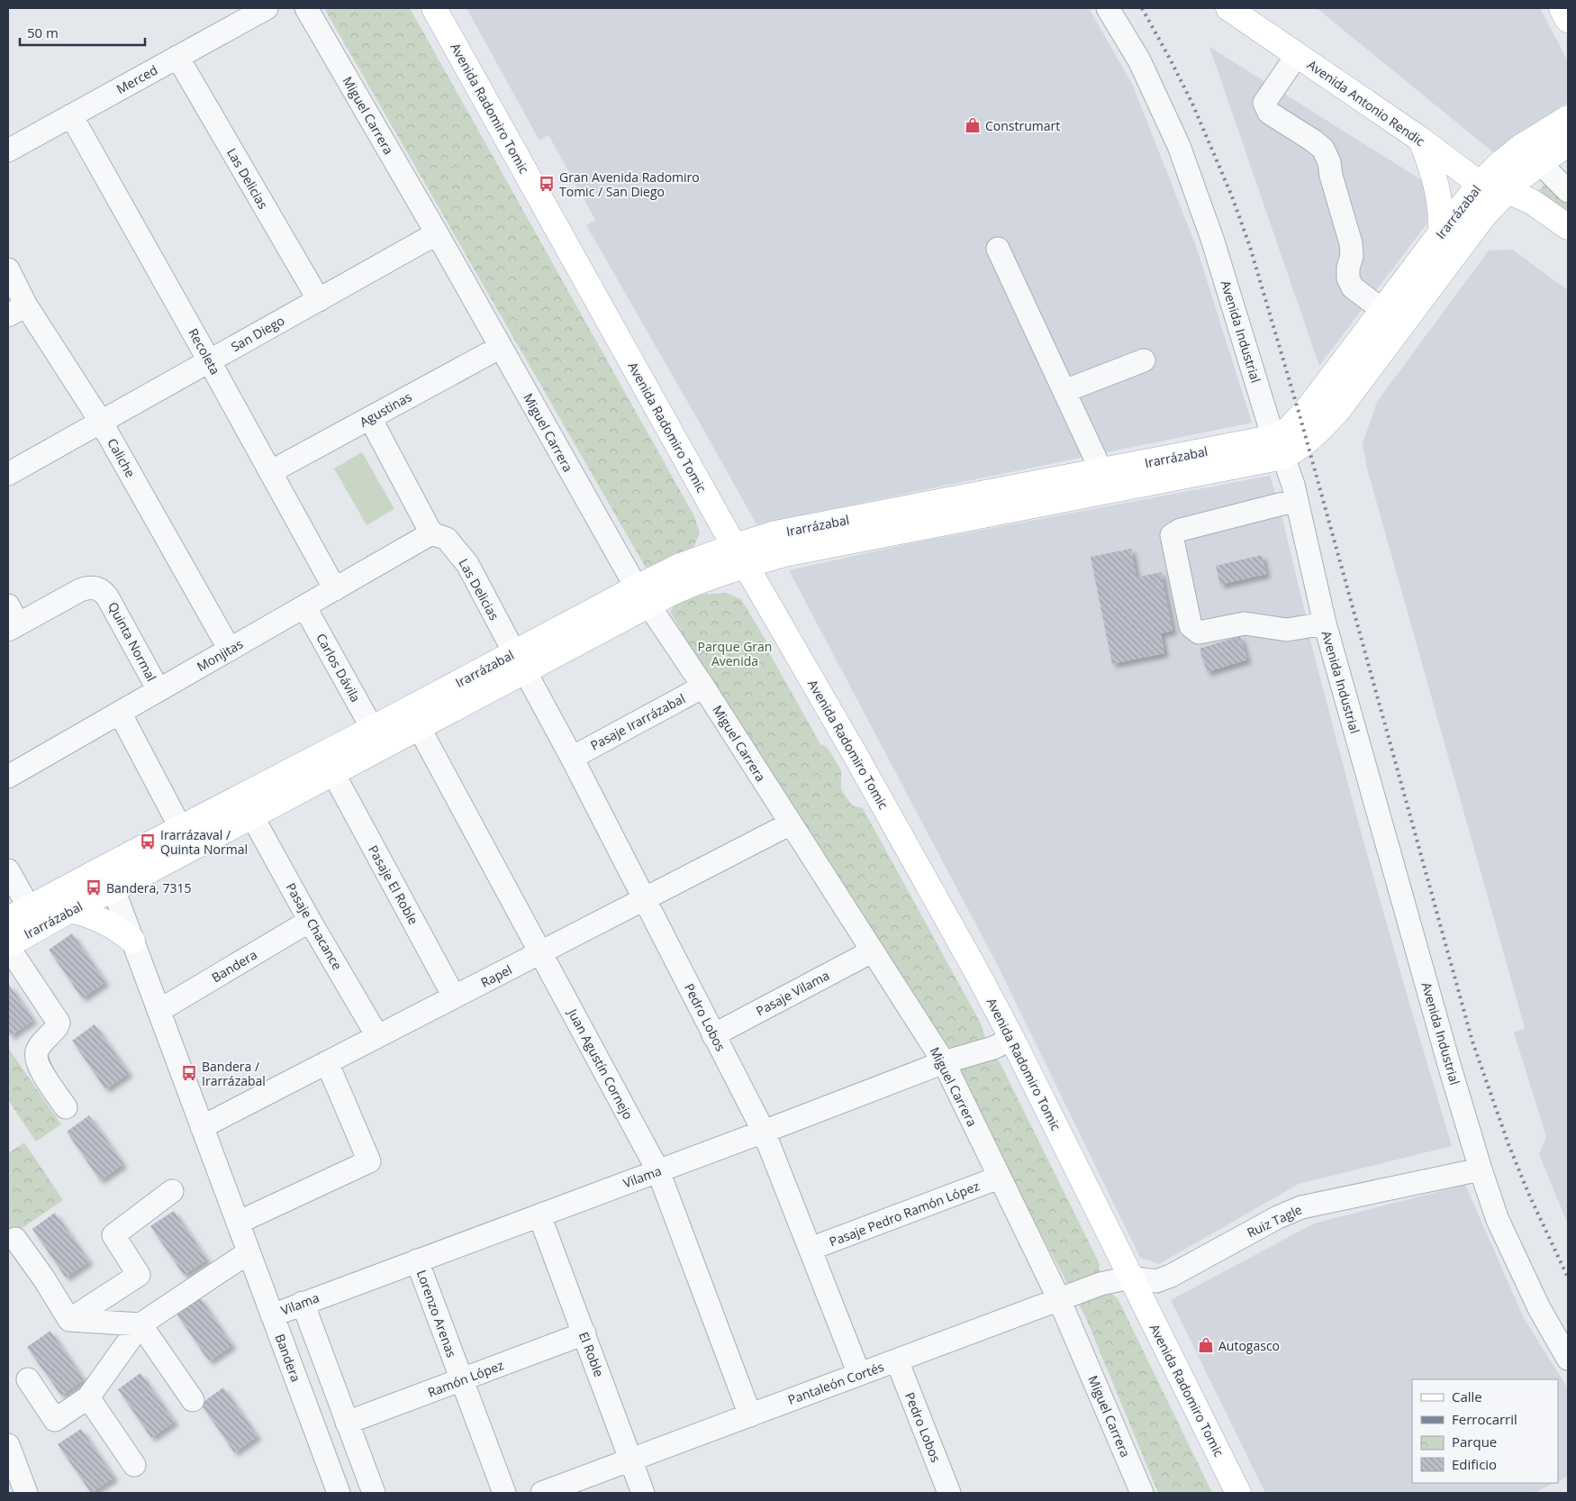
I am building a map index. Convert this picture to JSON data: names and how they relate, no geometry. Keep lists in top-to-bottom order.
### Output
{
  "streets": {
    "main road": ["Avenida Antonio Rendic", "Avenida Radomiro Tomic", "Irarrázabal"],
    "street": [
      "Merced",
      "Miguel Carrera",
      "Las Delicias",
      "Avenida Industrial",
      "San Diego",
      "Recoleta",
      "Agustinas",
      "Caliche",
      "Quinta Normal",
      "Monjitas",
      "Carlos Dávila",
      "Pasaje Irarrázabal",
      "Pasaje El Roble",
      "Pasaje Chacance",
      "Bandera",
      "Rapel",
      "Pasaje Vilama",
      "Pedro Lobos",
      "Juan Agustín Cornejo",
      "Vilama",
      "Pasaje Pedro Ramón López",
      "Ruiz Tagle",
      "Lorenzo Arenas",
      "El Roble",
      "Ramón López",
      "Pantaleón Cortés"
    ]
  },
  "crossings": [
    ["Merced", "Las Delicias"],
    ["Merced", "Recoleta"],
    ["Avenida Antonio Rendic", "Irarrázabal"],
    ["Avenida Radomiro Tomic", "Irarrázabal"],
    ["Avenida Radomiro Tomic", "Vilama"],
    ["Avenida Radomiro Tomic", "Ruiz Tagle"],
    ["Avenida Radomiro Tomic", "Pantaleón Cortés"],
    ["Miguel Carrera", "Irarrázabal"],
    ["Miguel Carrera", "San Diego"],
    ["Miguel Carrera", "Agustinas"],
    ["Miguel Carrera", "Pasaje Irarrázabal"],
    ["Miguel Carrera", "Rapel"],
    ["Miguel Carrera", "Pasaje Vilama"],
    ["Miguel Carrera", "Vilama"],
    ["Miguel Carrera", "Pasaje Pedro Ramón López"],
    ["Miguel Carrera", "Pantaleón Cortés"],
    ["Las Delicias", "Irarrázabal"],
    ["Las Delicias", "San Diego"],
    ["Las Delicias", "Monjitas"],
    ["Las Delicias", "Pedro Lobos"],
    ["Irarrázabal", "Avenida Industrial"],
    ["Irarrázabal", "Carlos Dávila"],
    ["Irarrázabal", "Pasaje El Roble"],
    ["Irarrázabal", "Pasaje Chacance"],
    ["Irarrázabal", "Bandera"],
    ["Irarrázabal", "Pedro Lobos"],
    ["Irarrázabal", "Juan Agustín Cornejo"],
    ["Avenida Industrial", "Ruiz Tagle"],
    ["San Diego", "Recoleta"],
    ["San Diego", "Caliche"],
    ["Recoleta", "Agustinas"],
    ["Recoleta", "Monjitas"],
    ["Caliche", "Monjitas"],
    ["Quinta Normal", "Monjitas"],
    ["Monjitas", "Carlos Dávila"],
    ["Pasaje Irarrázabal", "Pedro Lobos"],
    ["Pasaje El Roble", "Rapel"],
    ["Pasaje Chacance", "Bandera"],
    ["Pasaje Chacance", "Rapel"],
    ["Bandera", "Rapel"],
    ["Bandera", "Vilama"],
    ["Rapel", "Pedro Lobos"],
    ["Rapel", "Juan Agustín Cornejo"],
    ["Pasaje Vilama", "Pedro Lobos"],
    ["Pedro Lobos", "Vilama"],
    ["Pedro Lobos", "Pasaje Pedro Ramón López"],
    ["Pedro Lobos", "Pantaleón Cortés"],
    ["Juan Agustín Cornejo", "Vilama"],
    ["Juan Agustín Cornejo", "Pantaleón Cortés"],
    ["Vilama", "Lorenzo Arenas"],
    ["Vilama", "El Roble"],
    ["Ruiz Tagle", "Pantaleón Cortés"],
    ["Lorenzo Arenas", "Ramón López"],
    ["El Roble", "Ramón López"],
    ["El Roble", "Pantaleón Cortés"]
  ],
  "parks": ["Parque Gran Avenida"],
  "places": {
    "shop": ["Construmart", "Autogasco"],
    "bus stop": [
      "Gran Avenida Radomiro Tomic / San Diego",
      "Irarrázaval / Quinta Normal",
      "Bandera, 7315",
      "Bandera / Irarrázabal"
    ]
  },
  "legend": [
    "Calle",
    "Ferrocarril",
    "Parque",
    "Edificio"
  ],
  "scale_bar": "50 m"
}
